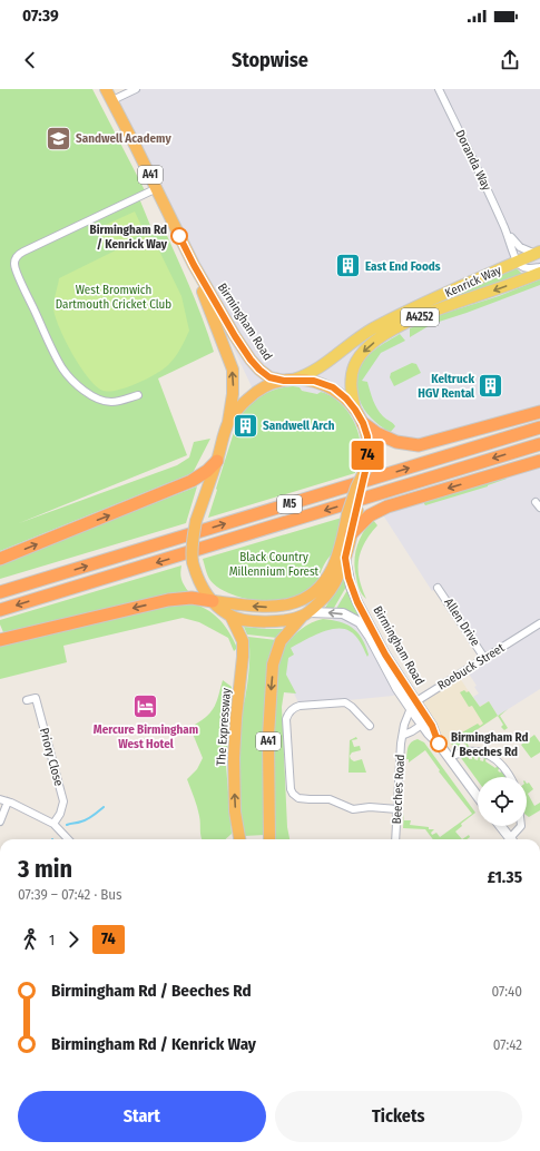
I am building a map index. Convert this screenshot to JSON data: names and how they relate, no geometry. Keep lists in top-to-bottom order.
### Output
{
  "streets": {
    "highway": [
      "A41",
      "Birmingham Road",
      "M5",
      "The Expressway"
    ],
    "main road": ["Kenrick Way", "A4252"],
    "street": [
      "Doranda Way",
      "Allen Drive",
      "Roebuck Street",
      "Priory Close",
      "Beeches Road"
    ]
  },
  "crossings": [
    ["Doranda Way", "Kenrick Way"],
    ["A41", "Kenrick Way"],
    ["A41", "Birmingham Road"],
    ["A41", "The Expressway"],
    ["Kenrick Way", "Birmingham Road"],
    ["Birmingham Road", "Roebuck Street"],
    ["Birmingham Road", "Beeches Road"],
    ["Allen Drive", "Roebuck Street"],
    ["Roebuck Street", "Beeches Road"]
  ],
  "parks": ["West Bromwich Dartmouth Cricket Club", "Black Country Millennium Forest"],
  "places": {
    "school or university": ["Sandwell Academy"],
    "other": ["Birmingham Rd / Kenrick Way", "Birmingham Rd / Beeches Rd"],
    "building": ["East End Foods", "Keltruck HGV Rental", "Sandwell Arch"],
    "hotel": ["Mercure Birmingham West Hotel"]
  },
  "lines": ["bus line 74"],
  "page": {
    "status": "07:39",
    "header": "Stopwise",
    "on_map": "74",
    "heading": ["3 min", "07:39 – 07:42 · Bus", "£1.35"],
    "legs": ["1", "74"],
    "list": [
      {
        "name": "Birmingham Rd / Beeches Rd",
        "value": "07:40"
      },
      {
        "name": "Birmingham Rd / Kenrick Way",
        "value": "07:42"
      }
    ],
    "buttons": ["Start", "Tickets"]
  }
}
